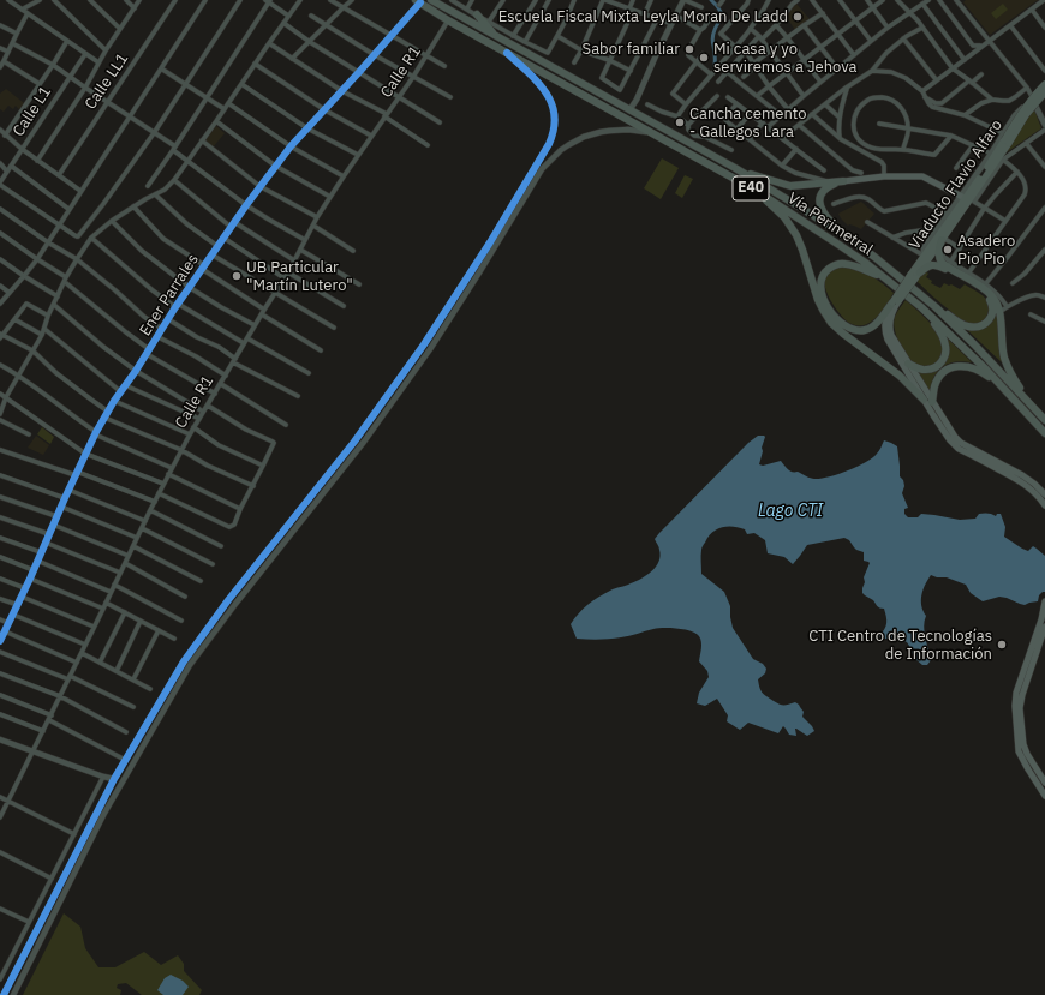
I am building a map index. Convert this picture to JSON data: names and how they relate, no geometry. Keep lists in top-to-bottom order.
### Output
{
  "streets": {
    "highway": ["E40", "Vía Perimetral"],
    "main road": ["Viaducto Flavio Alfaro"],
    "street": [
      "Calle R1",
      "Calle LL1",
      "Calle L1",
      "Ener Parrales"
    ]
  },
  "crossings": [
    ["Calle R1", "Vía Perimetral"],
    ["Vía Perimetral", "Ener Parrales"]
  ],
  "water": ["Lago CTI"],
  "places": [
    "Escuela Fiscal Mixta Leyla Moran De Ladd",
    "Sabor familiar",
    "Mi casa y yo serviremos a Jehova",
    "Cancha cemento - Gallegos Lara",
    "Asadero Pio Pio",
    "UB Particular \"Martín Lutero\"",
    "CTI Centro de Tecnologías de Información"
  ]
}
